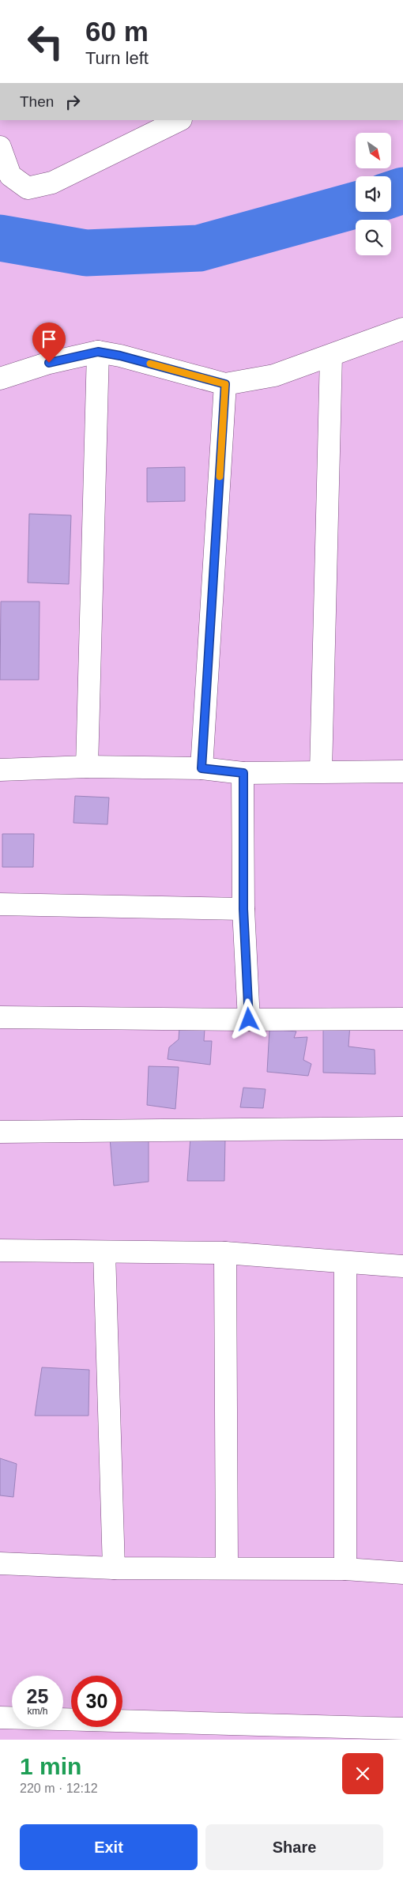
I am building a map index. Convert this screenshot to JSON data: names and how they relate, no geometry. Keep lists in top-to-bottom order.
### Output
{
  "north": "bottom right",
  "page": {
    "turn": ["60 m", "Turn left"],
    "then": "Then",
    "speed": "25 km/h",
    "limit": "30",
    "heading": ["1 min", "220 m · 12:12"],
    "buttons": ["Exit", "Share"]
  }
}
